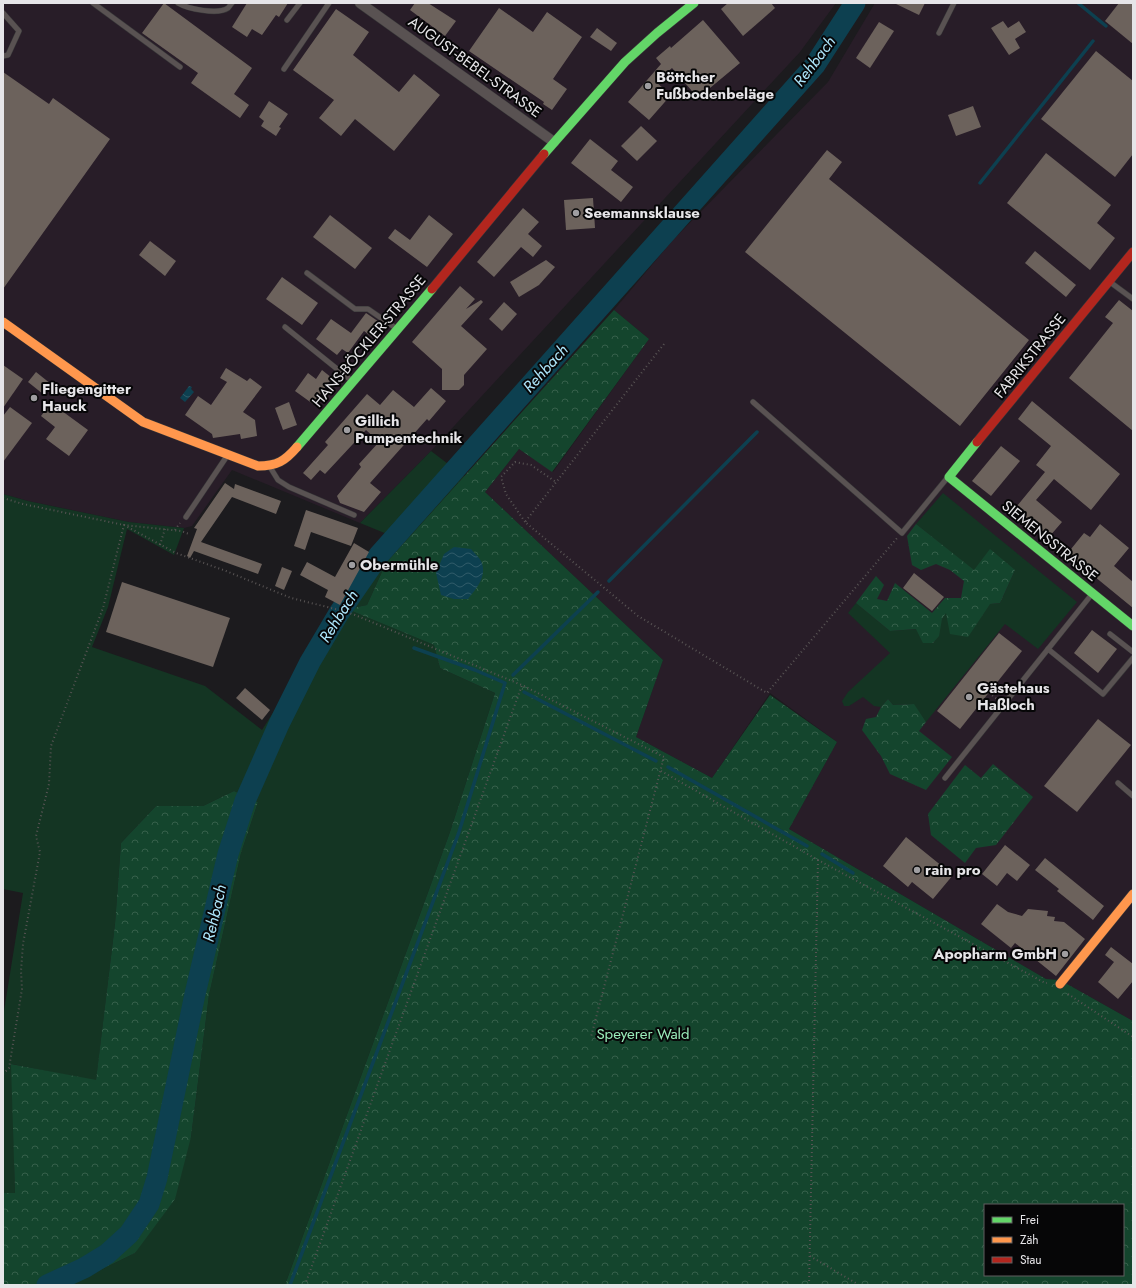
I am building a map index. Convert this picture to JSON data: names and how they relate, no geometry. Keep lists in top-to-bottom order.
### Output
{
  "streets": {
    "street": [
      "AUGUST-BEBEL-STRASSE",
      "HANS-BÖCKLER-STRASSE",
      "FABRIKSTRASSE",
      "SIEMENSSTRASSE"
    ]
  },
  "crossings": [
    ["AUGUST-BEBEL-STRASSE", "HANS-BÖCKLER-STRASSE"],
    ["FABRIKSTRASSE", "SIEMENSSTRASSE"]
  ],
  "water": ["Rehbach"],
  "parks": ["Speyerer Wald"],
  "places": [
    "Böttcher Fußbodenbeläge",
    "Seemannsklause",
    "Fliegengitter Hauck",
    "Gillich Pumpentechnik",
    "Obermühle",
    "Gästehaus Haßloch",
    "rain pro",
    "Apopharm GmbH"
  ],
  "legend": ["Frei", "Zäh", "Stau"]
}
